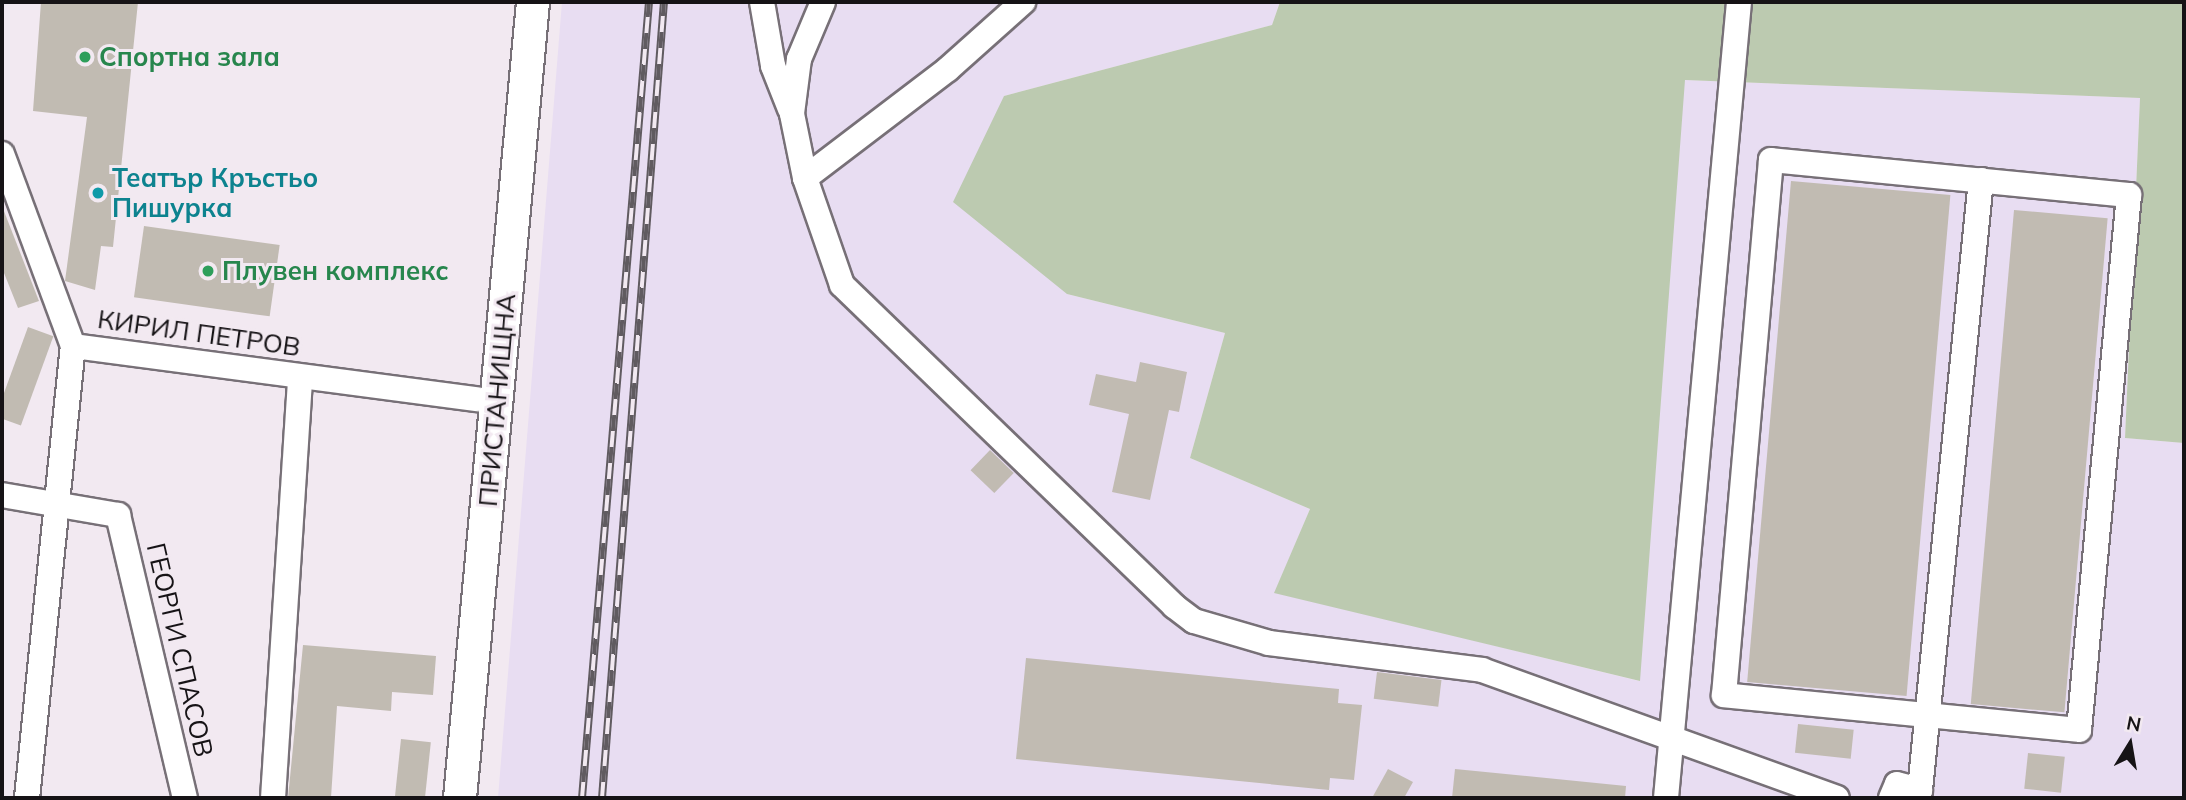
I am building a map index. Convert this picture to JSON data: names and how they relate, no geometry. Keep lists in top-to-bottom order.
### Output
{
  "streets": {
    "main road": ["ПРИСТАНИЩНА"],
    "street": ["КИРИЛ ПЕТРОВ", "ГЕОРГИ СПАСОВ"]
  },
  "crossings": [
    ["КИРИЛ ПЕТРОВ", "ПРИСТАНИЩНА"]
  ],
  "places": ["Спортна зала", "Театър Кръстьо Пишурка", "Плувен комплекс"],
  "north": "top"
}
